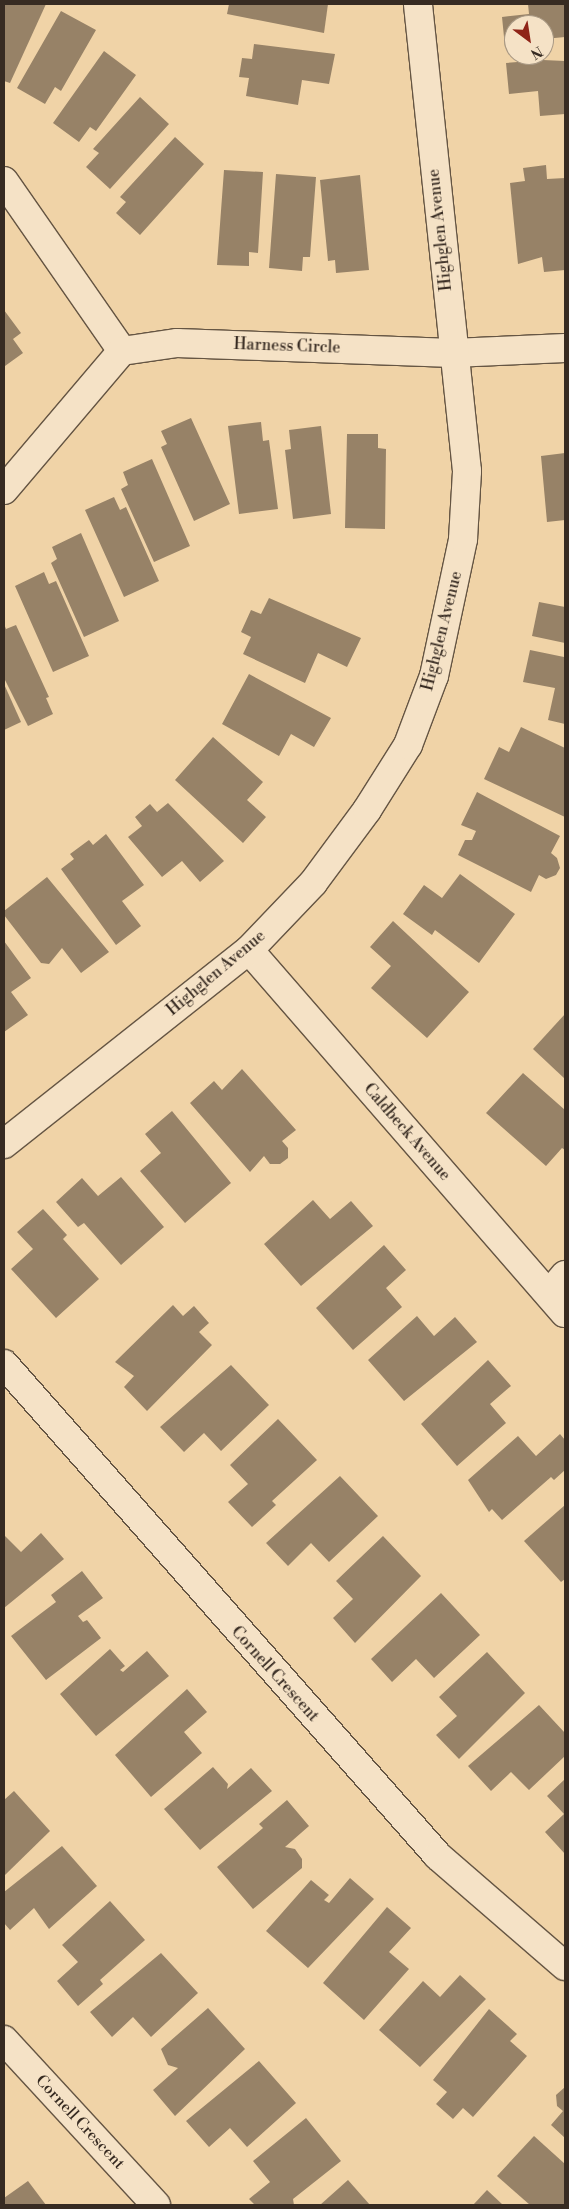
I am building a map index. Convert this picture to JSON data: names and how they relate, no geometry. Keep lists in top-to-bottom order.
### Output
{
  "streets": {
    "street": [
      "Highglen Avenue",
      "Harness Circle",
      "Caldbeck Avenue",
      "Cornell Crescent"
    ]
  },
  "crossings": [
    ["Highglen Avenue", "Harness Circle"],
    ["Highglen Avenue", "Caldbeck Avenue"]
  ],
  "north": "bottom right"
}
